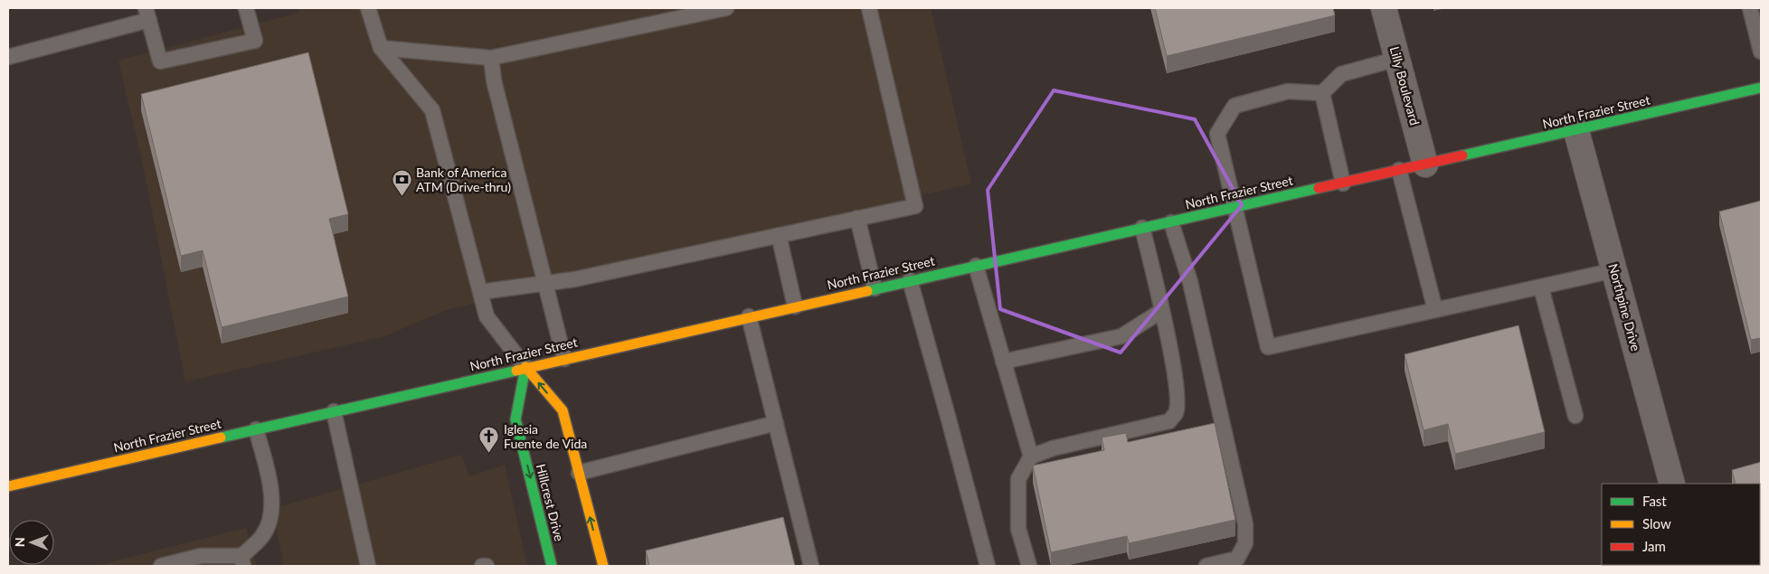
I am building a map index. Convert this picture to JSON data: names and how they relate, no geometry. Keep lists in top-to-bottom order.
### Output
{
  "streets": {
    "main road": ["North Frazier Street", "Hillcrest Drive"],
    "street": ["Lilly Boulevard", "Northpine Drive"]
  },
  "crossings": [
    ["Lilly Boulevard", "North Frazier Street"],
    ["North Frazier Street", "Northpine Drive"],
    ["North Frazier Street", "Hillcrest Drive"]
  ],
  "places": {
    "bank": ["Bank of America ATM (Drive-thru)"],
    "church": ["Iglesia Fuente de Vida"]
  },
  "legend": ["Fast", "Slow", "Jam"],
  "north": "left"
}
